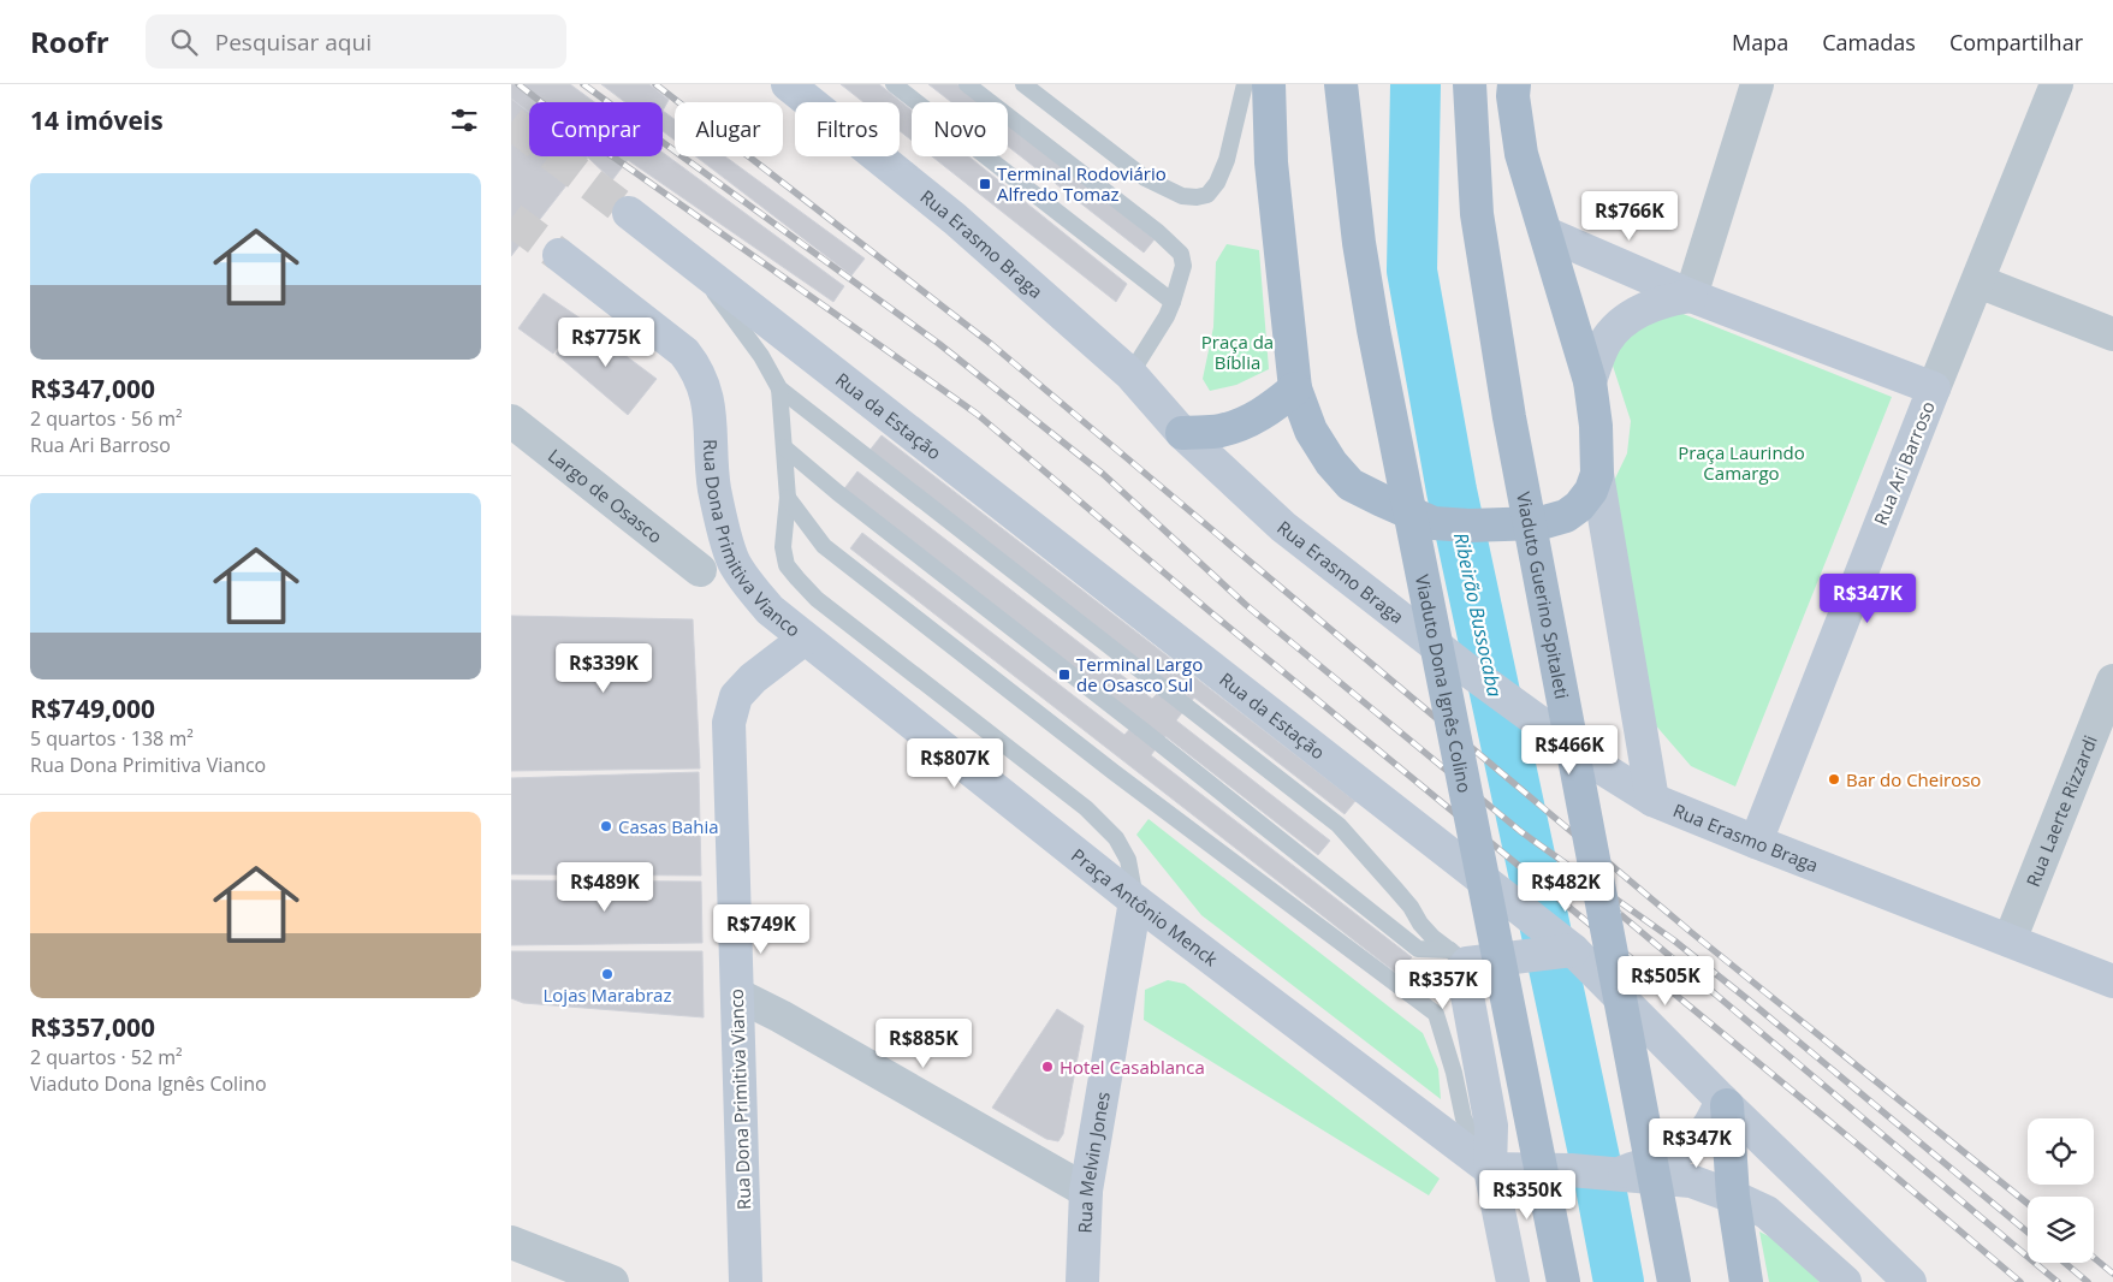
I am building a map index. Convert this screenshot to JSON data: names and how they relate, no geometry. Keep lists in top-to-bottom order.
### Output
{
  "streets": {
    "main road": [
      "Rua Erasmo Braga",
      "Rua da Estação",
      "Rua Ari Barroso",
      "Rua Dona Primitiva Vianco",
      "Viaduto Guerino Spitaleti",
      "Viaduto Dona Ignês Colino",
      "Praça Antônio Menck",
      "Rua Melvin Jones"
    ],
    "street": ["Largo de Osasco", "Rua Laerte Rizzardi"]
  },
  "crossings": [
    ["Rua Erasmo Braga", "Rua Ari Barroso"],
    ["Rua Erasmo Braga", "Rua Laerte Rizzardi"],
    ["Rua Dona Primitiva Vianco", "Praça Antônio Menck"],
    ["Praça Antônio Menck", "Rua Melvin Jones"]
  ],
  "water": ["Ribeirão Bussocaba"],
  "parks": ["Praça da Bíblia", "Praça Laurindo Camargo"],
  "places": {
    "transit": ["Terminal Rodoviário Alfredo Tomaz", "Terminal Largo de Osasco Sul"],
    "other": [
      "Bar do Cheiroso",
      "Casas Bahia",
      "Lojas Marabraz",
      "Hotel Casablanca"
    ]
  },
  "page": {
    "header": "Roofr",
    "search": "Pesquisar aqui",
    "nav": ["Mapa", "Camadas", "Compartilhar"],
    "heading": "14 imóveis",
    "chip": [
      "Comprar",
      "Alugar",
      "Filtros",
      "Novo"
    ],
    "list": [
      {
        "name": "R$347,000",
        "note": "2 quartos · 56 m² · Rua Ari Barroso"
      },
      {
        "name": "R$749,000",
        "note": "5 quartos · 138 m² · Rua Dona Primitiva Vianco"
      },
      {
        "name": "R$357,000",
        "note": "2 quartos · 52 m² · Viaduto Dona Ignês Colino"
      }
    ],
    "price": [
      "R$766K",
      "R$775K",
      "R$347K",
      "R$339K",
      "R$466K",
      "R$807K",
      "R$489K",
      "R$482K",
      "R$749K",
      "R$505K",
      "R$357K",
      "R$885K",
      "R$347K",
      "R$350K"
    ]
  }
}
